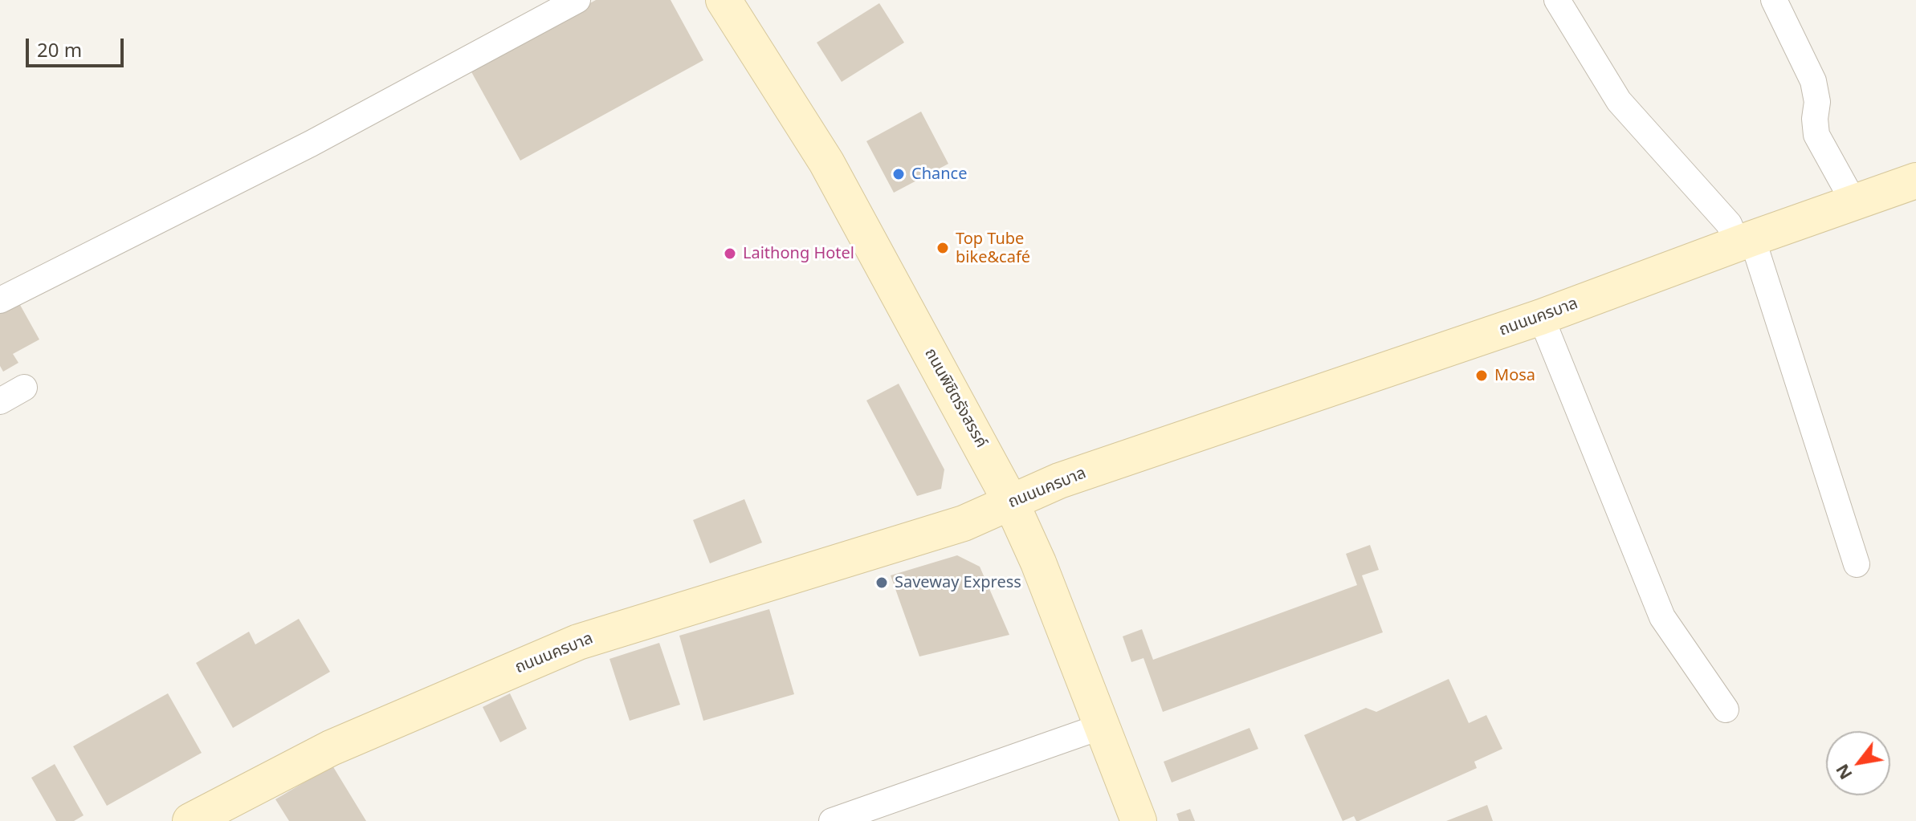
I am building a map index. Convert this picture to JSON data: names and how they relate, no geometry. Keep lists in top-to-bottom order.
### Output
{
  "streets": {
    "street": ["ถนนนครบาล", "ถนนพิชิตรังสรรค์"]
  },
  "crossings": [
    ["ถนนนครบาล", "ถนนพิชิตรังสรรค์"]
  ],
  "places": [
    "Chance",
    "Top Tube bike&café",
    "Laithong Hotel",
    "Mosa",
    "Saveway Express"
  ],
  "scale_bar": "20 m",
  "north": "bottom left"
}
